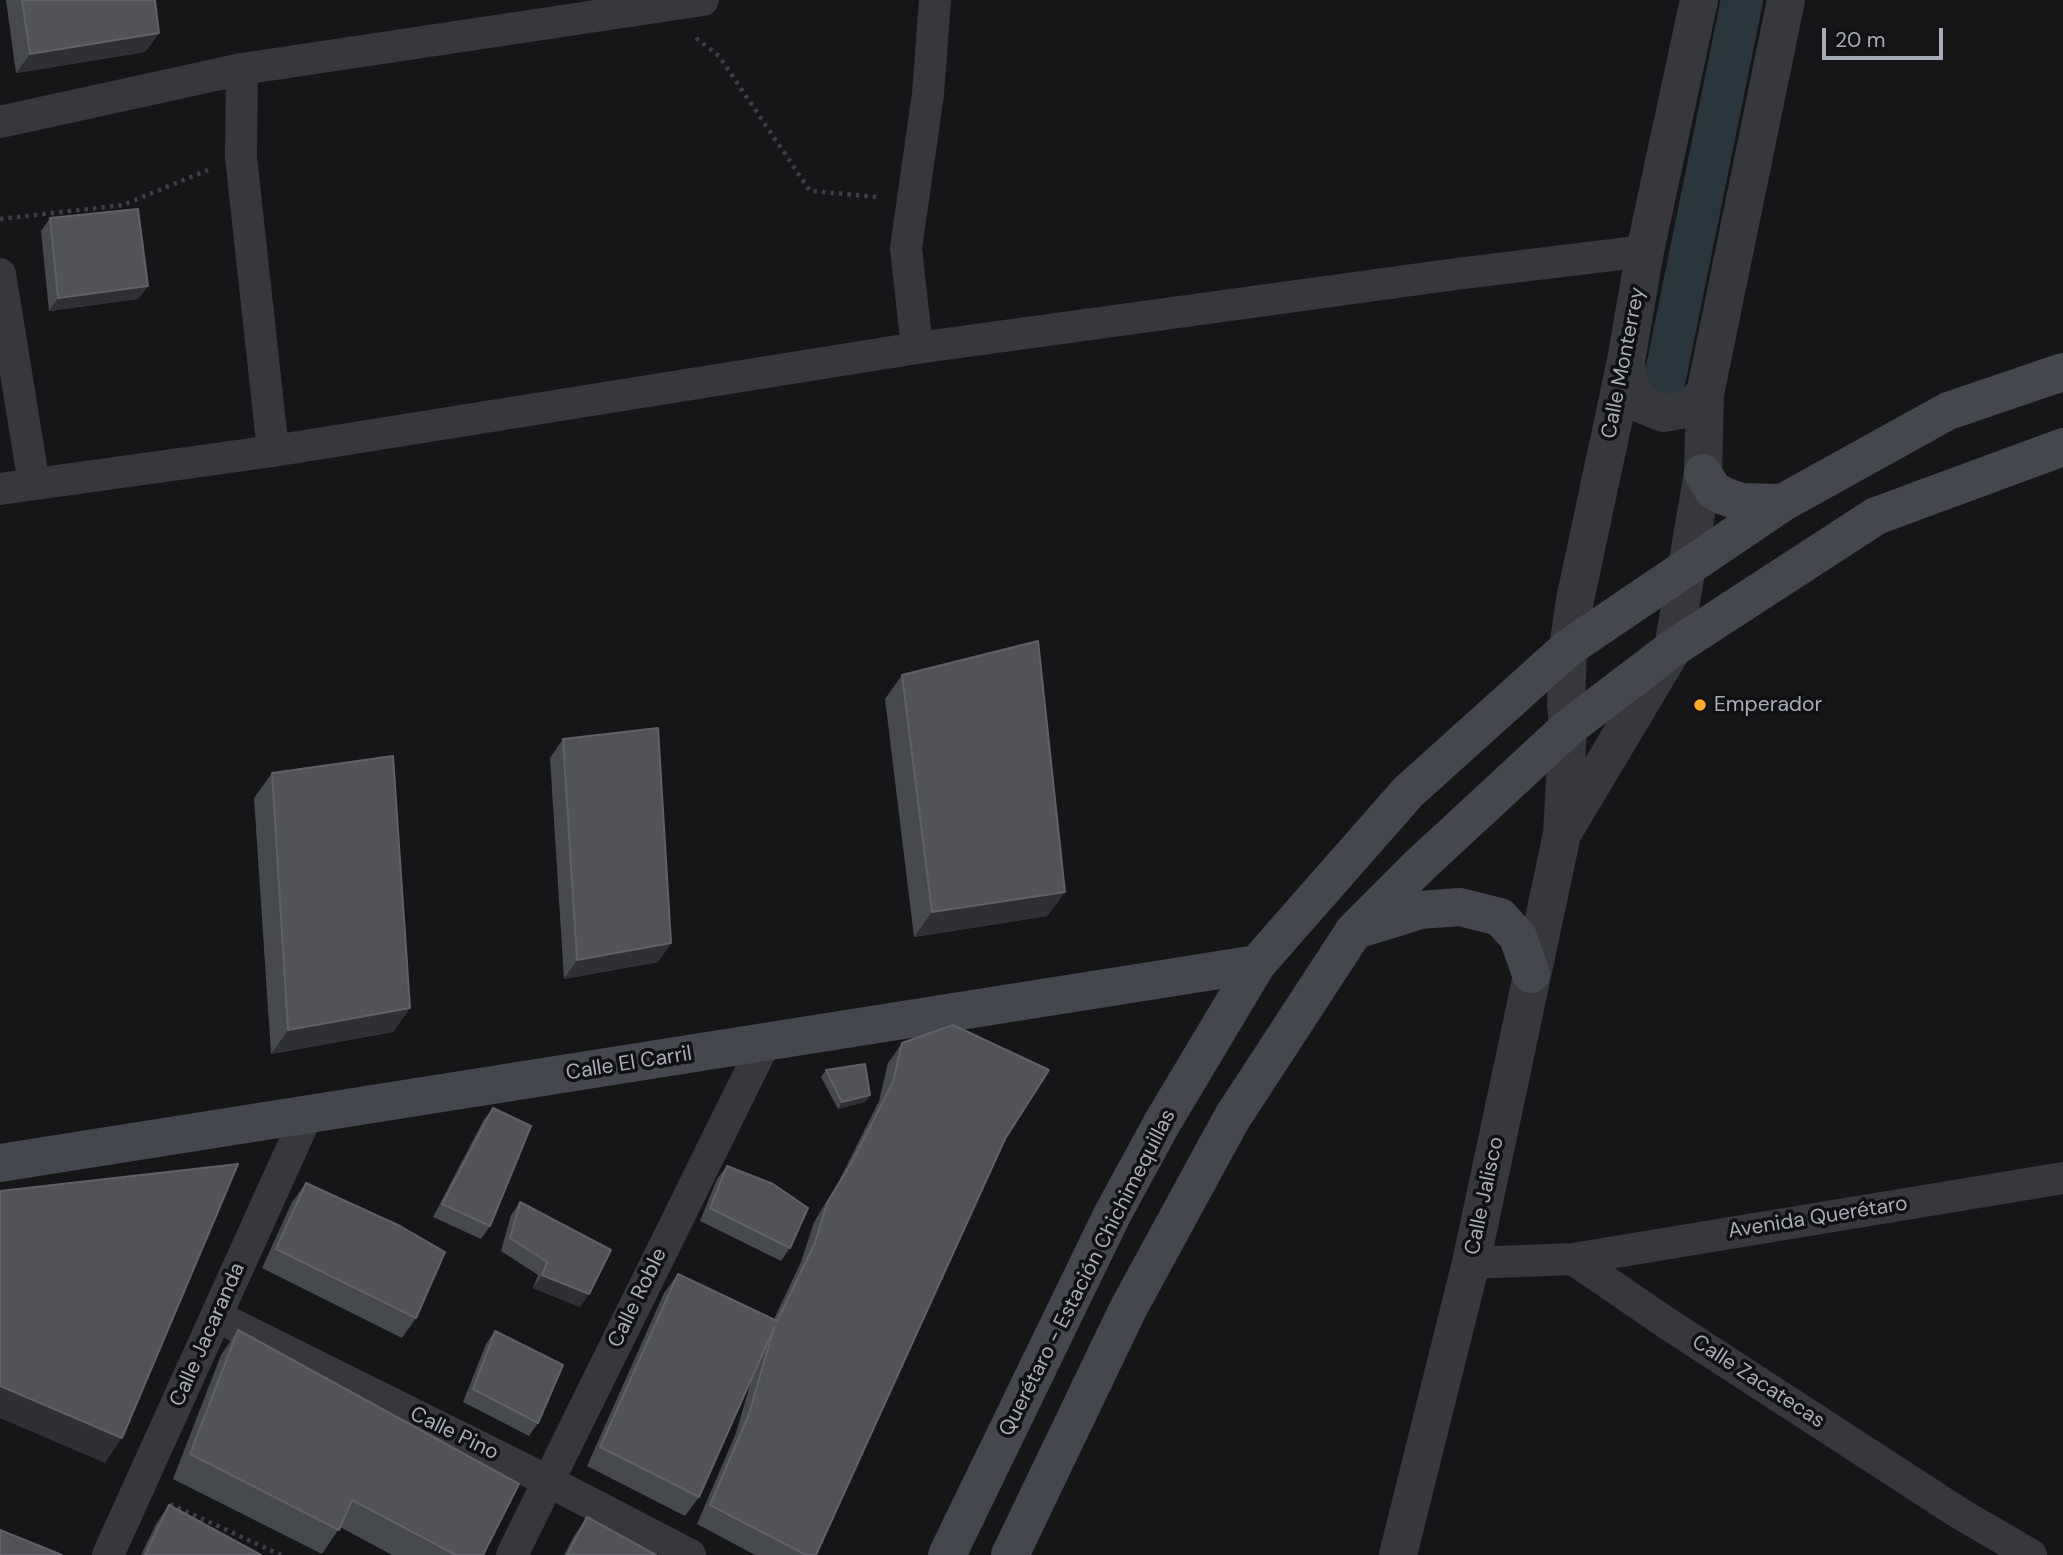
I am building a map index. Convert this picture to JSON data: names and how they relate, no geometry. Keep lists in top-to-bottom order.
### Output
{
  "streets": {
    "main road": ["Calle El Carril", "Querétaro - Estación Chichimequillas"],
    "street": [
      "Calle Monterrey",
      "Calle Jalisco",
      "Avenida Querétaro",
      "Calle Roble",
      "Calle Jacaranda",
      "Calle Zacatecas",
      "Calle Pino"
    ]
  },
  "crossings": [
    ["Calle Monterrey", "Calle Jalisco"],
    ["Calle Monterrey", "Querétaro - Estación Chichimequillas"],
    ["Calle El Carril", "Querétaro - Estación Chichimequillas"],
    ["Calle El Carril", "Calle Roble"],
    ["Calle El Carril", "Calle Jacaranda"],
    ["Calle Jalisco", "Querétaro - Estación Chichimequillas"],
    ["Avenida Querétaro", "Calle Zacatecas"],
    ["Calle Roble", "Calle Pino"],
    ["Calle Jacaranda", "Calle Pino"]
  ],
  "places": ["Emperador"],
  "scale_bar": "20 m"
}
